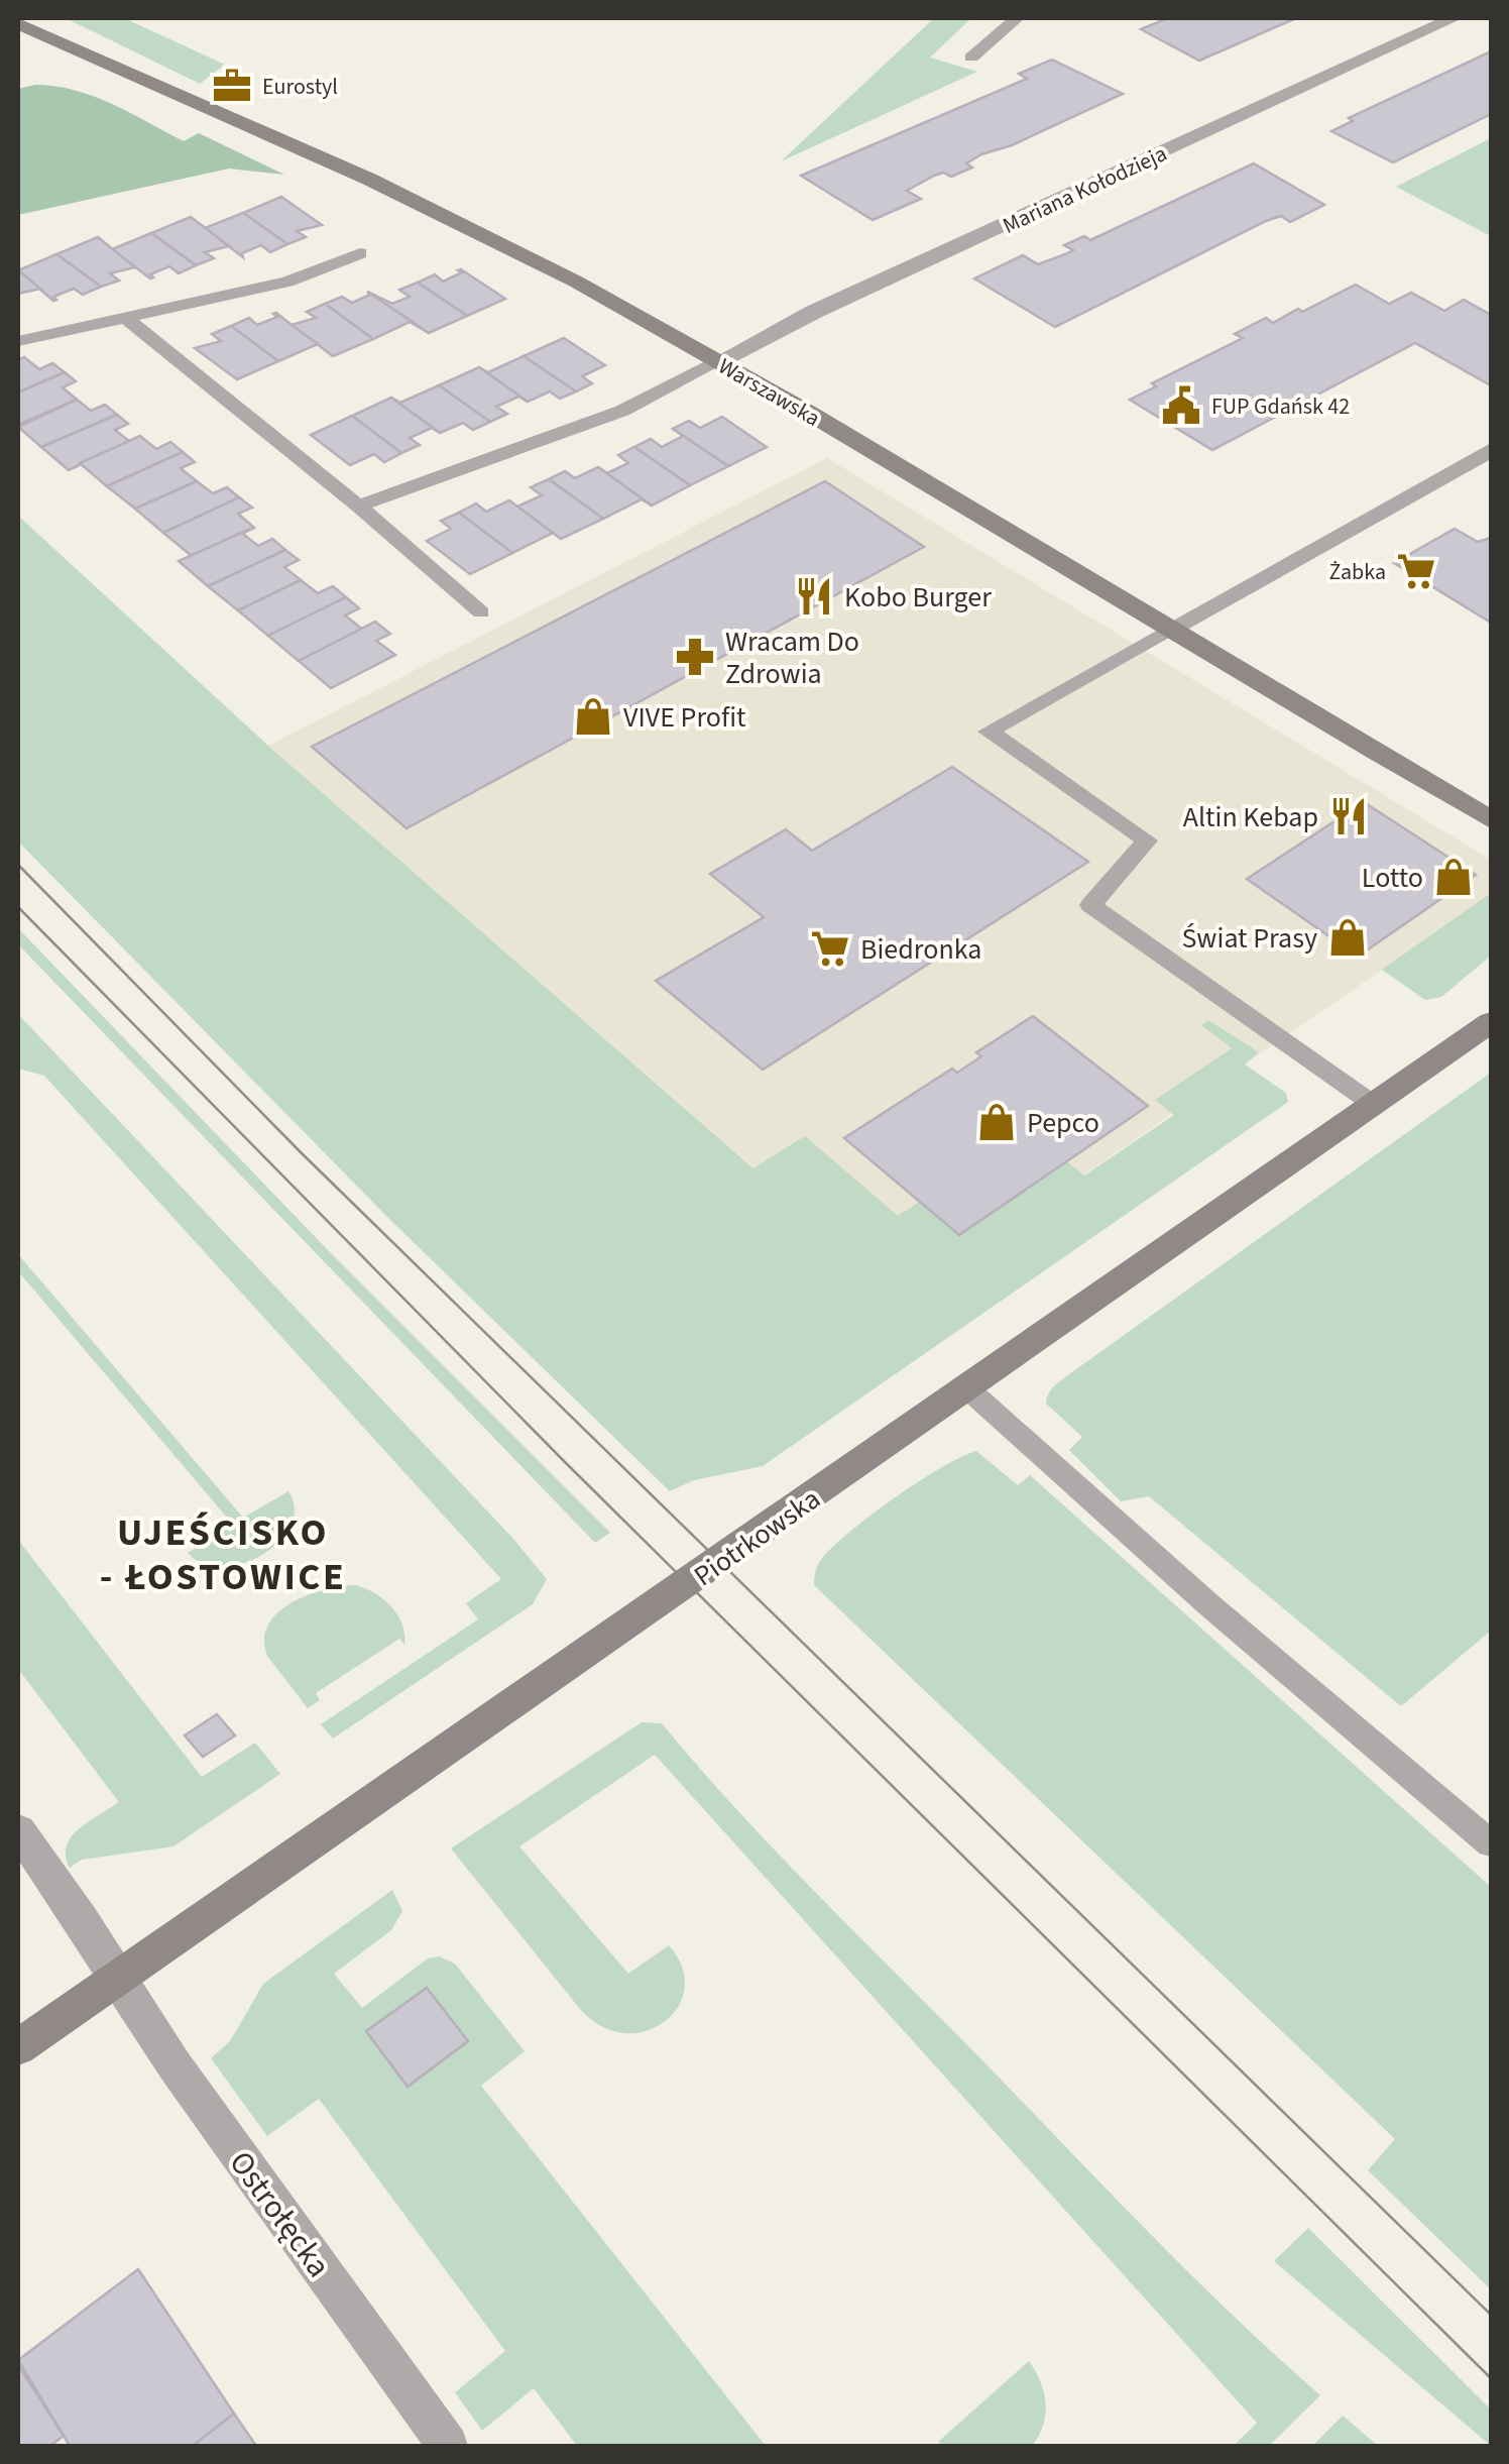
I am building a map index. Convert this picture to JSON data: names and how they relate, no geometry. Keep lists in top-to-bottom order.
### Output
{
  "streets": {
    "street": [
      "Mariana Kołodzieja",
      "Warszawska",
      "Piotrkowska",
      "Ostrołęcka"
    ]
  },
  "crossings": [
    ["Mariana Kołodzieja", "Warszawska"],
    ["Piotrkowska", "Ostrołęcka"]
  ],
  "districts": ["UJEŚCISKO - ŁOSTOWICE"],
  "places": {
    "office": ["Eurostyl"],
    "public building": ["FUP Gdańsk 42"],
    "supermarket": ["Żabka", "Biedronka"],
    "restaurant": ["Kobo Burger", "Altin Kebap"],
    "pharmacy": ["Wracam Do Zdrowia"],
    "shop": [
      "VIVE Profit",
      "Lotto",
      "Świat Prasy",
      "Pepco"
    ]
  }
}
